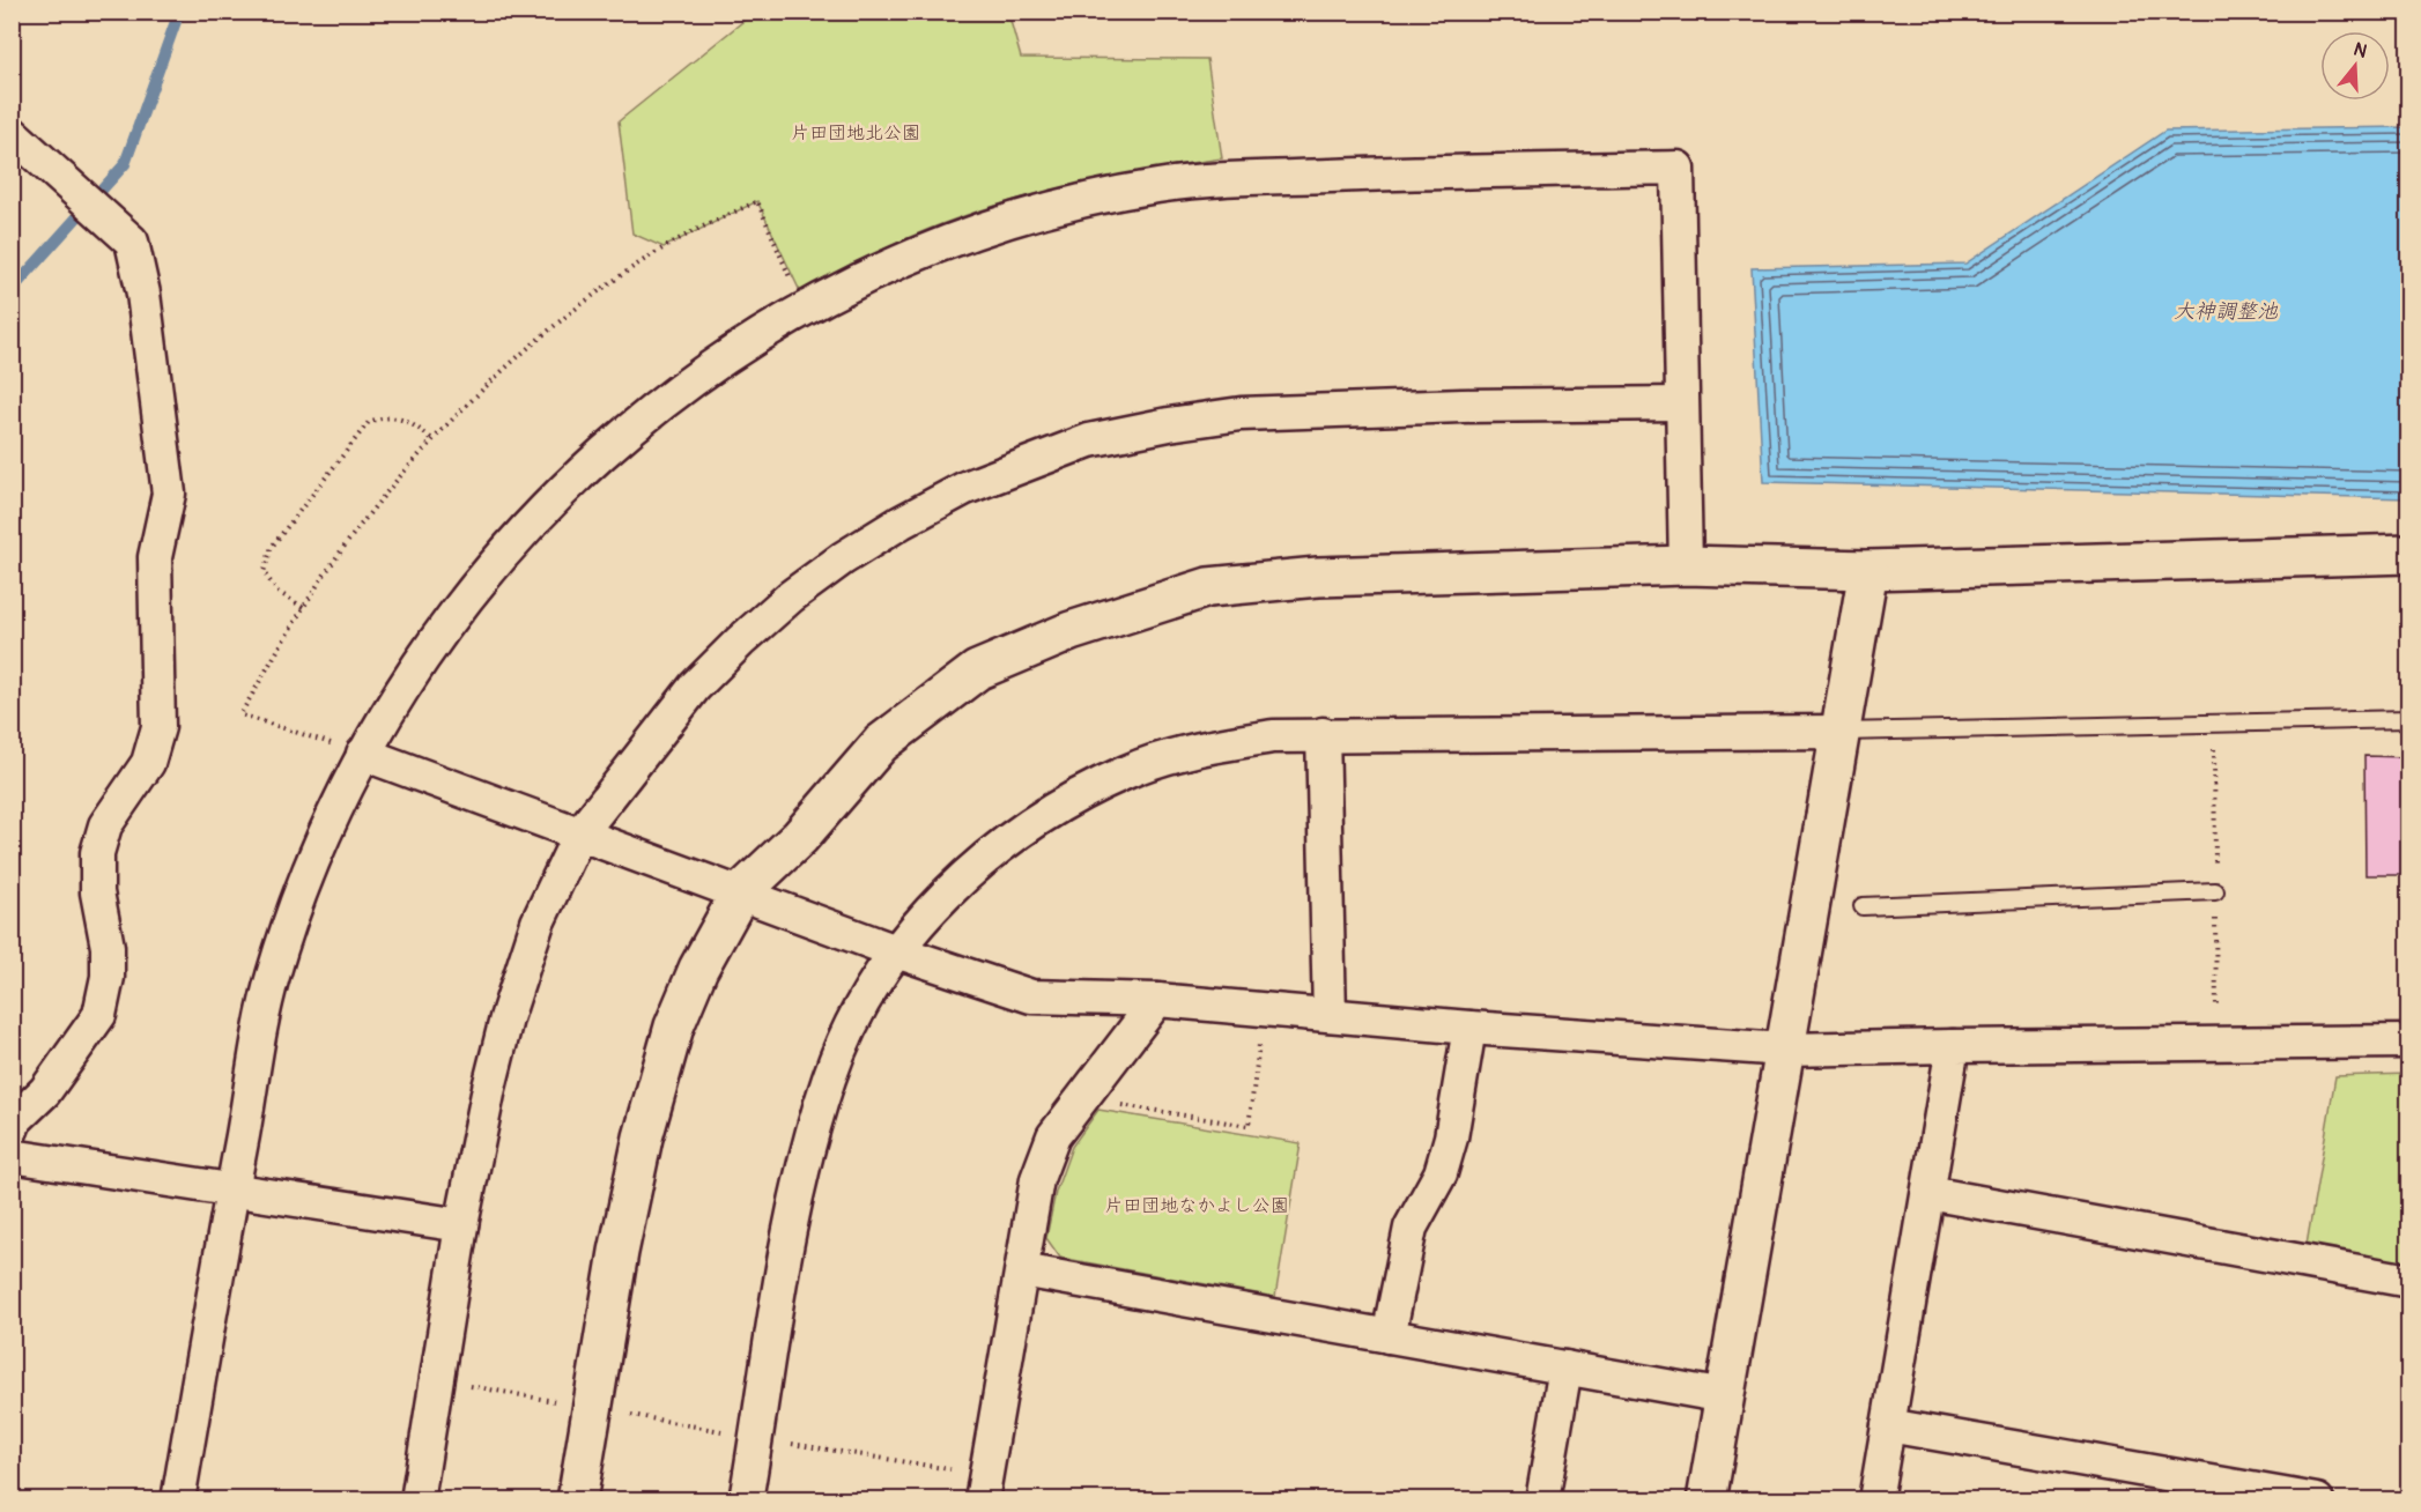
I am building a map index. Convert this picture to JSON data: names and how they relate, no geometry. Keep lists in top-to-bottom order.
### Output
{
  "water": ["大神調整池"],
  "parks": ["片田団地北公園", "片田団地なかよし公園"],
  "north": "top"
}
